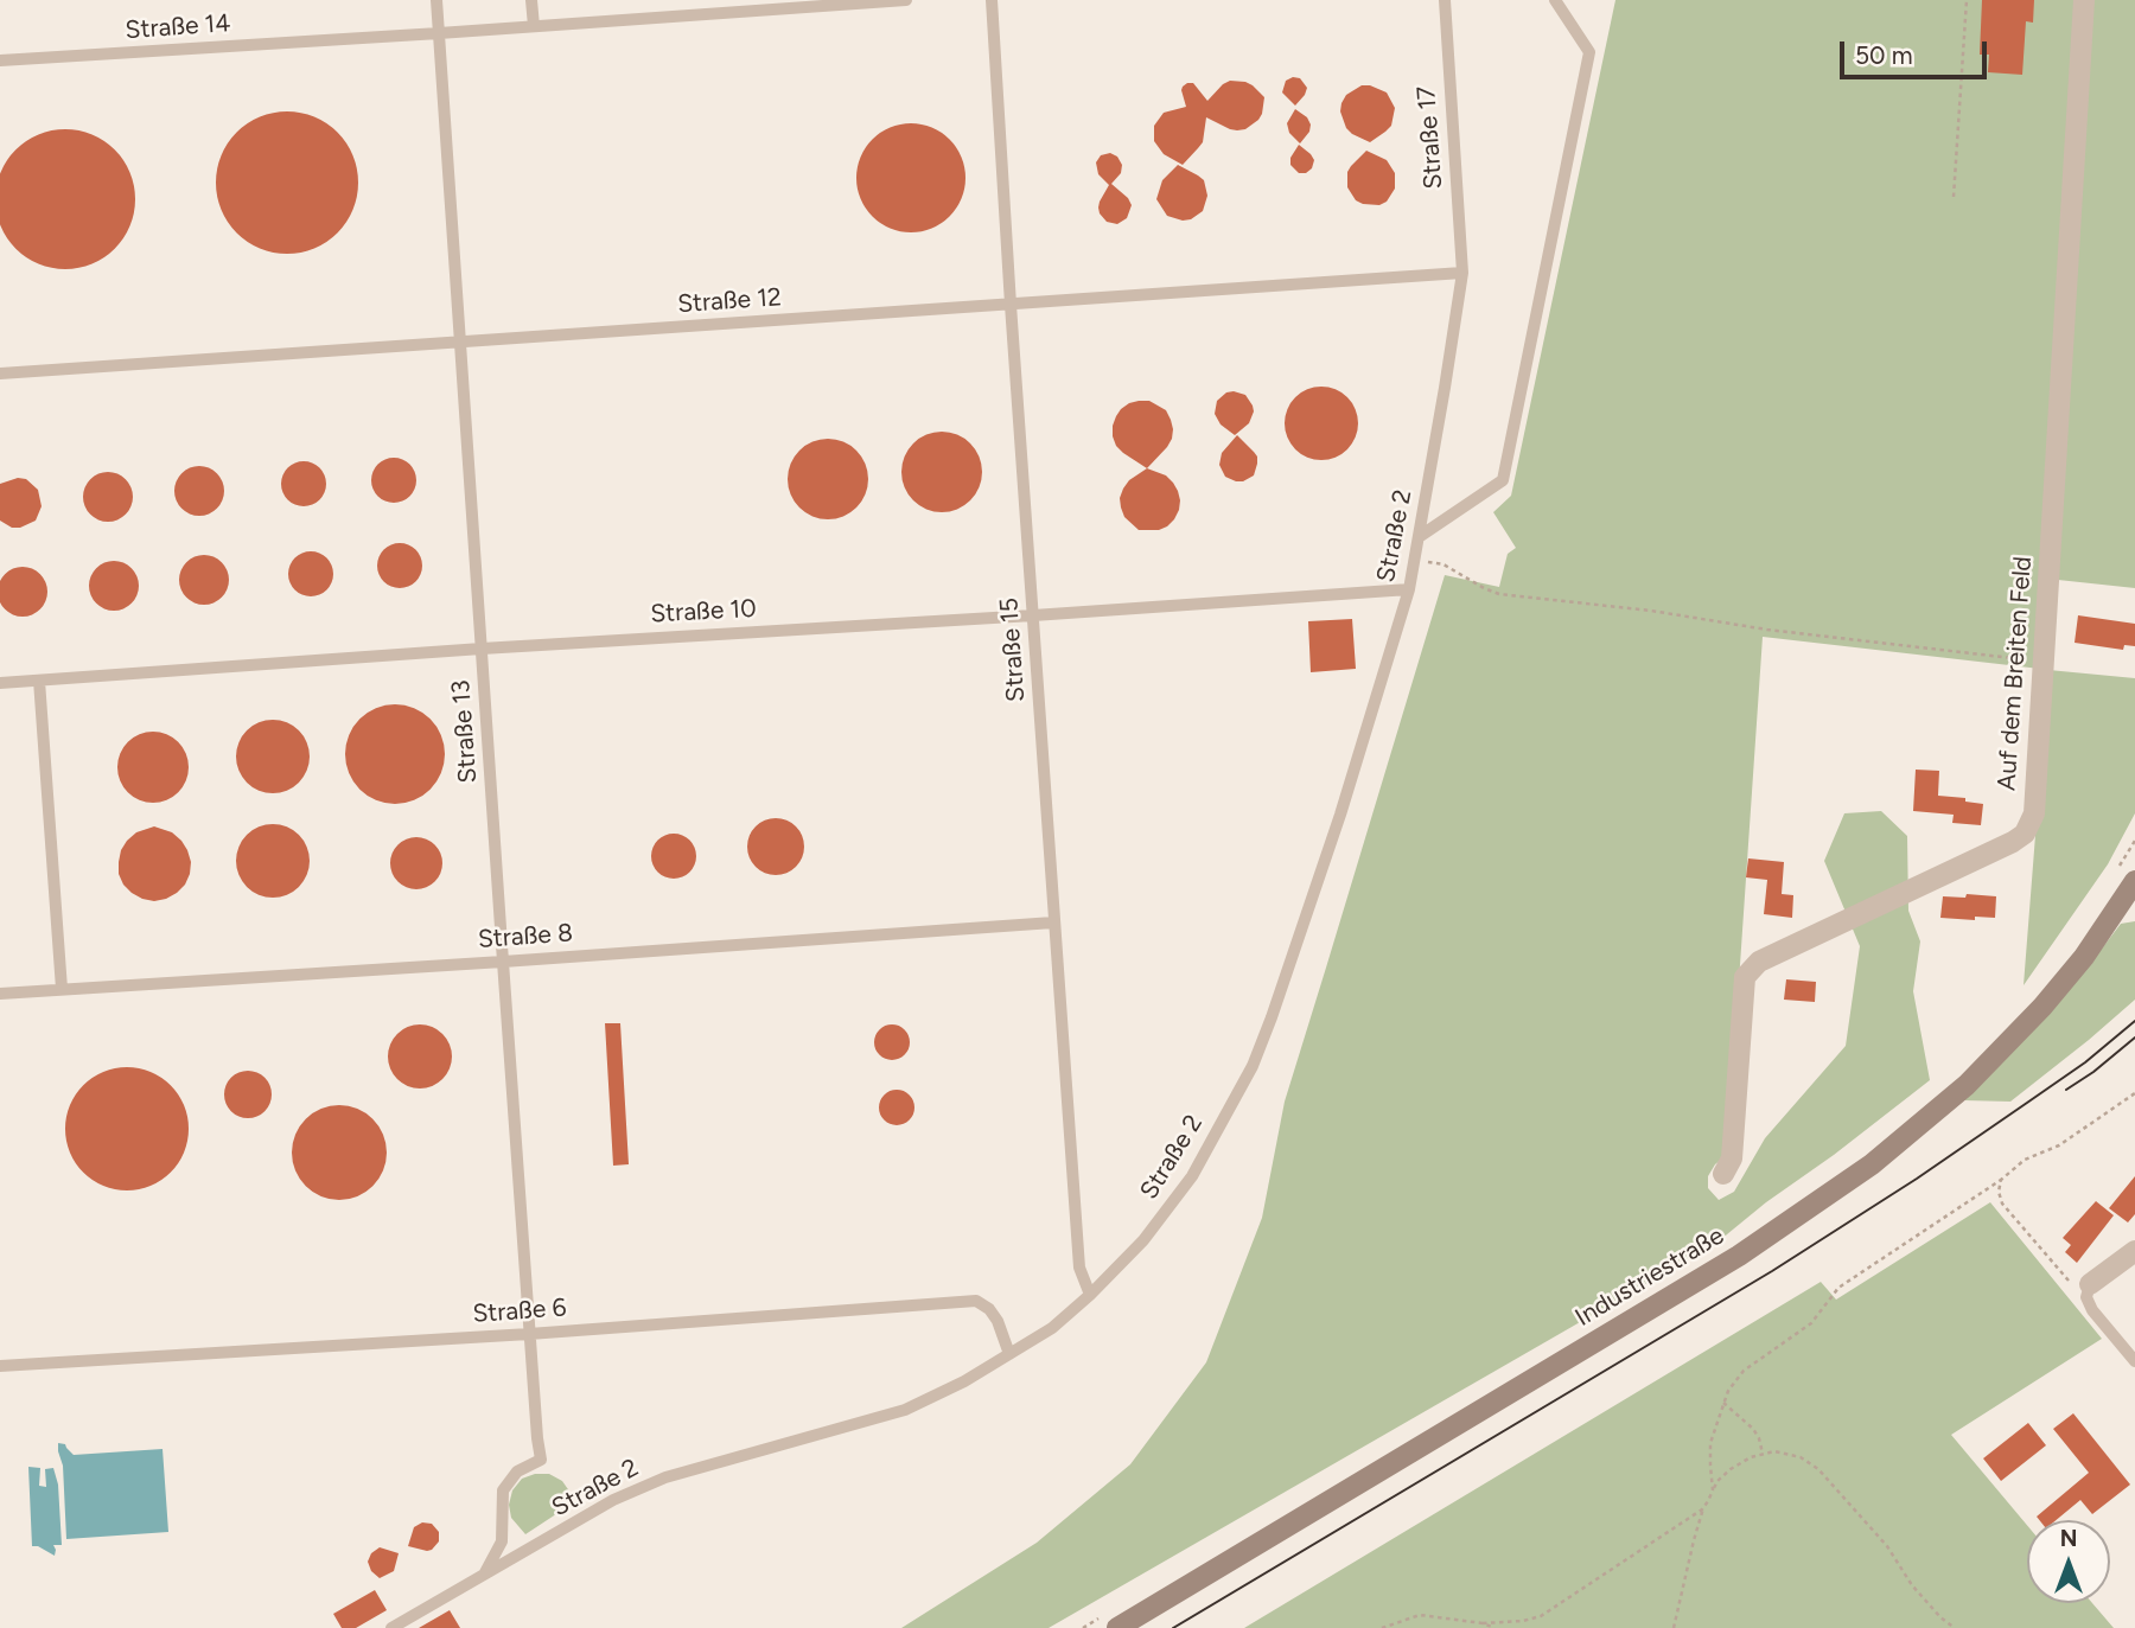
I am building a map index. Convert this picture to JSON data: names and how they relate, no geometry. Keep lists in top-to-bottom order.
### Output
{
  "streets": {
    "main road": ["Industriestraße"],
    "street": ["Auf dem Breiten Feld"],
    "lane": [
      "Straße 14",
      "Straße 17",
      "Straße 12",
      "Straße 2",
      "Straße 10",
      "Straße 15",
      "Straße 13",
      "Straße 8",
      "Straße 6"
    ]
  },
  "crossings": [
    ["Straße 14", "Straße 13"],
    ["Straße 17", "Straße 12"],
    ["Straße 17", "Straße 2"],
    ["Straße 12", "Straße 2"],
    ["Straße 12", "Straße 15"],
    ["Straße 12", "Straße 13"],
    ["Straße 2", "Straße 10"],
    ["Straße 2", "Straße 15"],
    ["Straße 2", "Straße 13"],
    ["Straße 2", "Straße 6"],
    ["Straße 10", "Straße 15"],
    ["Straße 10", "Straße 13"],
    ["Straße 15", "Straße 8"],
    ["Straße 13", "Straße 8"],
    ["Straße 13", "Straße 6"]
  ],
  "scale_bar": "50 m",
  "north": "top"
}
